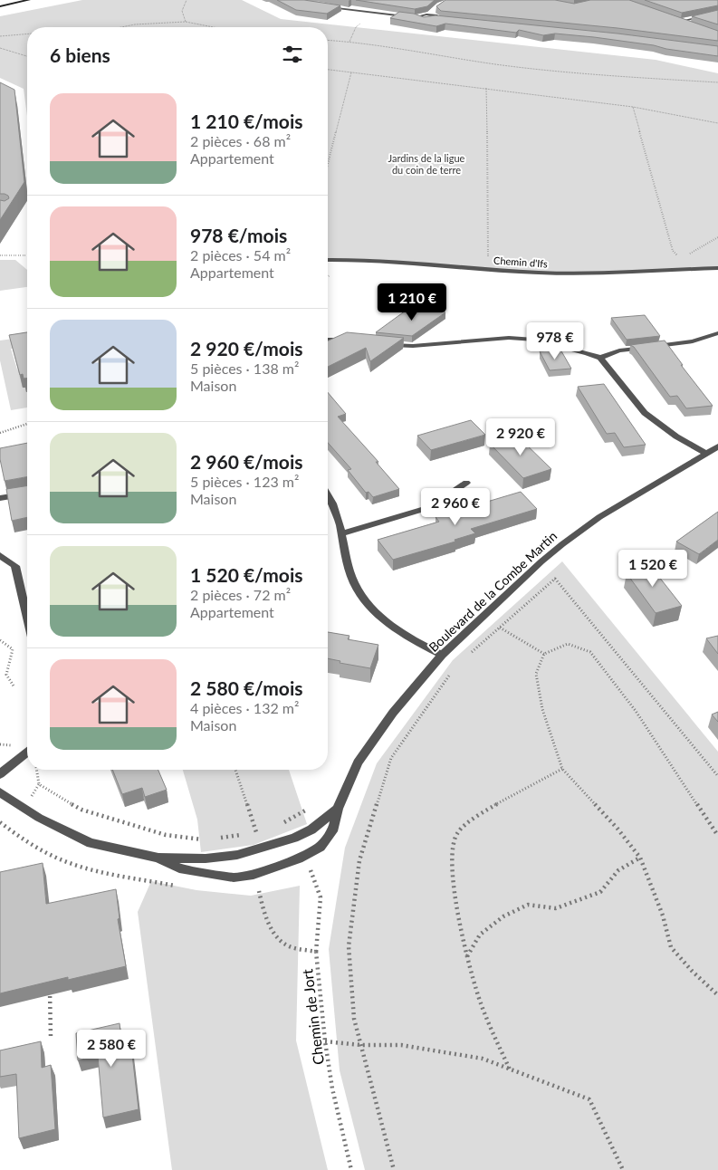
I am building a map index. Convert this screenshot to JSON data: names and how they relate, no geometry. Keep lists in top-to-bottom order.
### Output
{
  "streets": {
    "street": ["Chemin d'Ifs", "Boulevard de la Combe Martin"],
    "path": ["Chemin de Jort"]
  },
  "crossings": [
    ["Boulevard de la Combe Martin", "Chemin de Jort"]
  ],
  "parks": ["Jardins de la ligue du coin de terre"],
  "page": {
    "heading": "6 biens",
    "list": [
      {
        "name": "1 210 €/mois",
        "note": "2 pièces · 68 m² · Appartement"
      },
      {
        "name": "978 €/mois",
        "note": "2 pièces · 54 m² · Appartement"
      },
      {
        "name": "2 920 €/mois",
        "note": "5 pièces · 138 m² · Maison"
      },
      {
        "name": "2 960 €/mois",
        "note": "5 pièces · 123 m² · Maison"
      },
      {
        "name": "1 520 €/mois",
        "note": "2 pièces · 72 m² · Appartement"
      },
      {
        "name": "2 580 €/mois",
        "note": "4 pièces · 132 m² · Maison"
      }
    ],
    "price": [
      "1 210 €",
      "978 €",
      "2 920 €",
      "2 960 €",
      "1 520 €",
      "2 580 €"
    ]
  }
}
